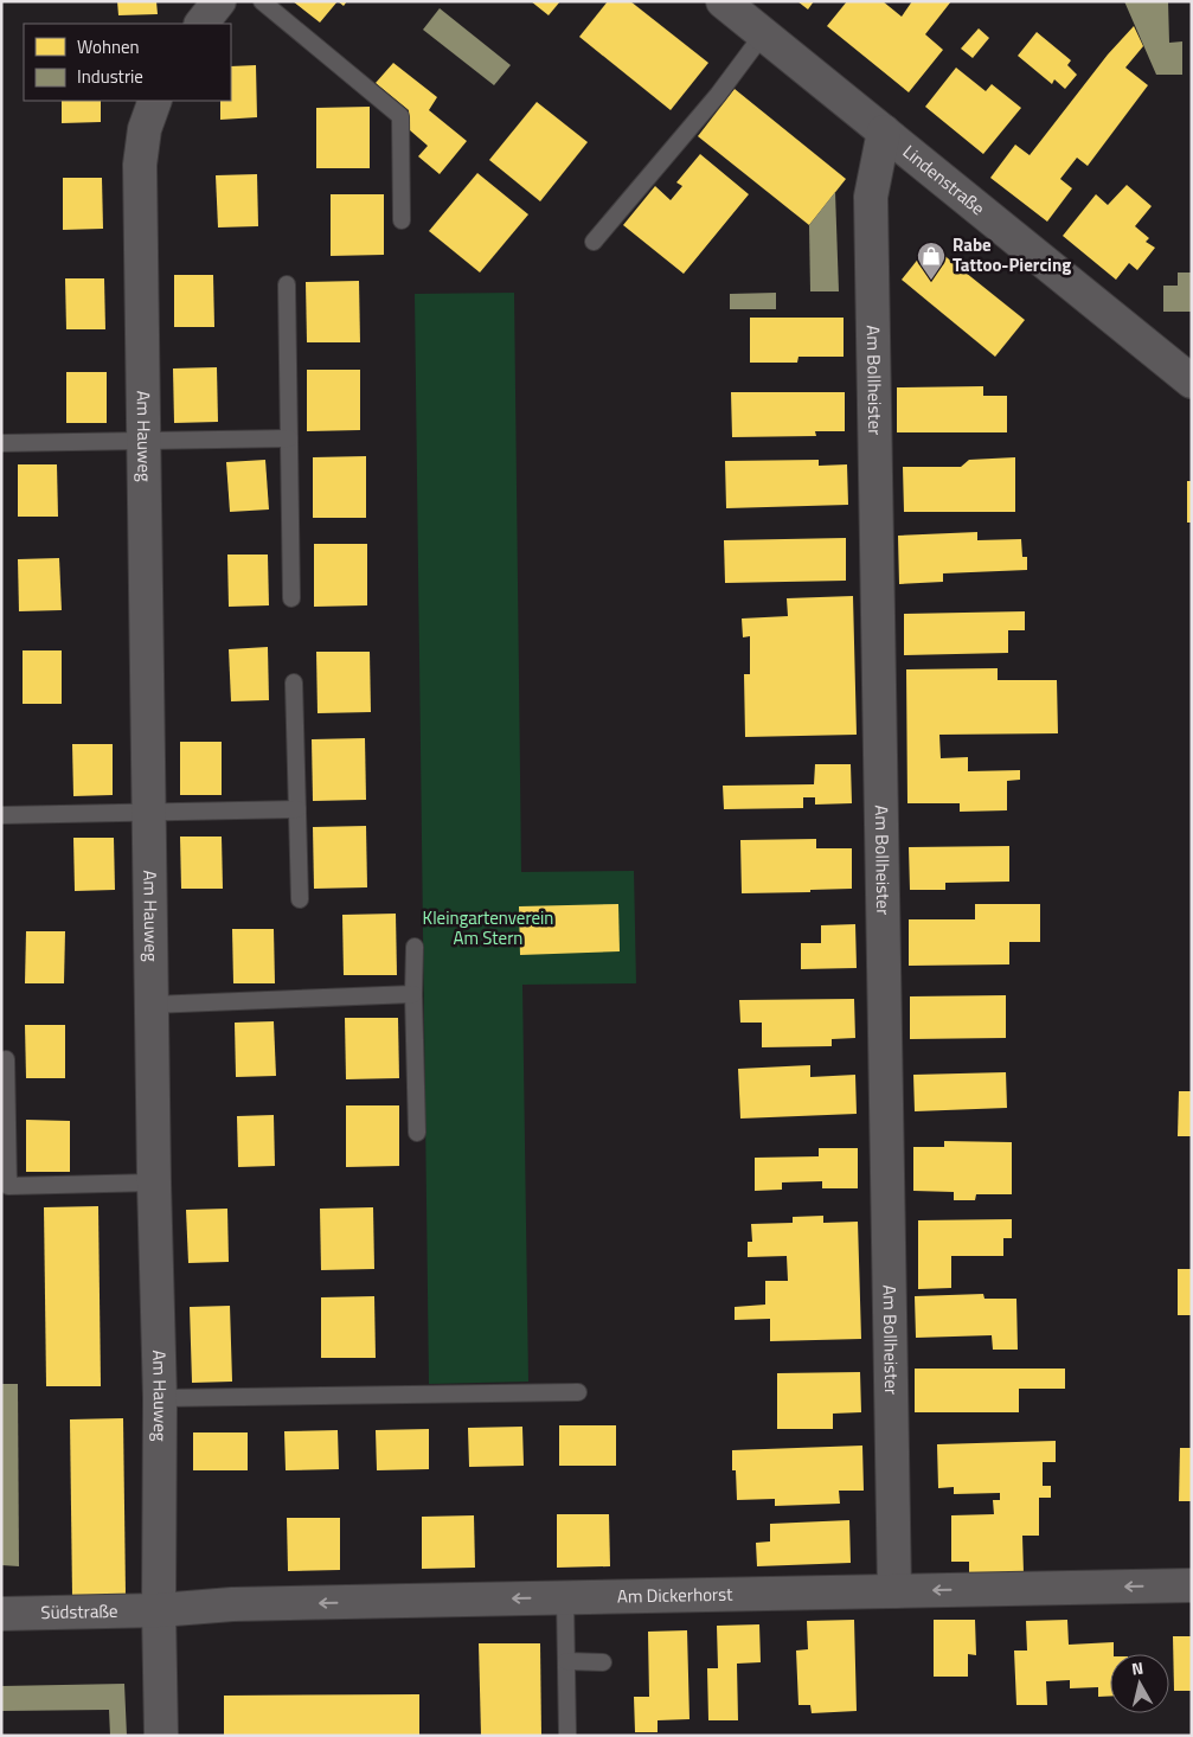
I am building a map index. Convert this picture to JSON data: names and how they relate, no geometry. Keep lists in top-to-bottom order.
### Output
{
  "streets": {
    "street": [
      "Lindenstraße",
      "Am Bollheister",
      "Am Hauweg",
      "Am Dickerhorst",
      "Südstraße"
    ]
  },
  "crossings": [
    ["Lindenstraße", "Am Bollheister"],
    ["Am Bollheister", "Am Dickerhorst"],
    ["Am Hauweg", "Am Dickerhorst"],
    ["Am Hauweg", "Südstraße"],
    ["Am Dickerhorst", "Südstraße"]
  ],
  "one_way": ["Am Dickerhorst"],
  "parks": ["Kleingartenverein Am Stern"],
  "places": {
    "shop": ["Rabe Tattoo-Piercing"]
  },
  "legend": ["Wohnen", "Industrie"],
  "north": "top"
}
